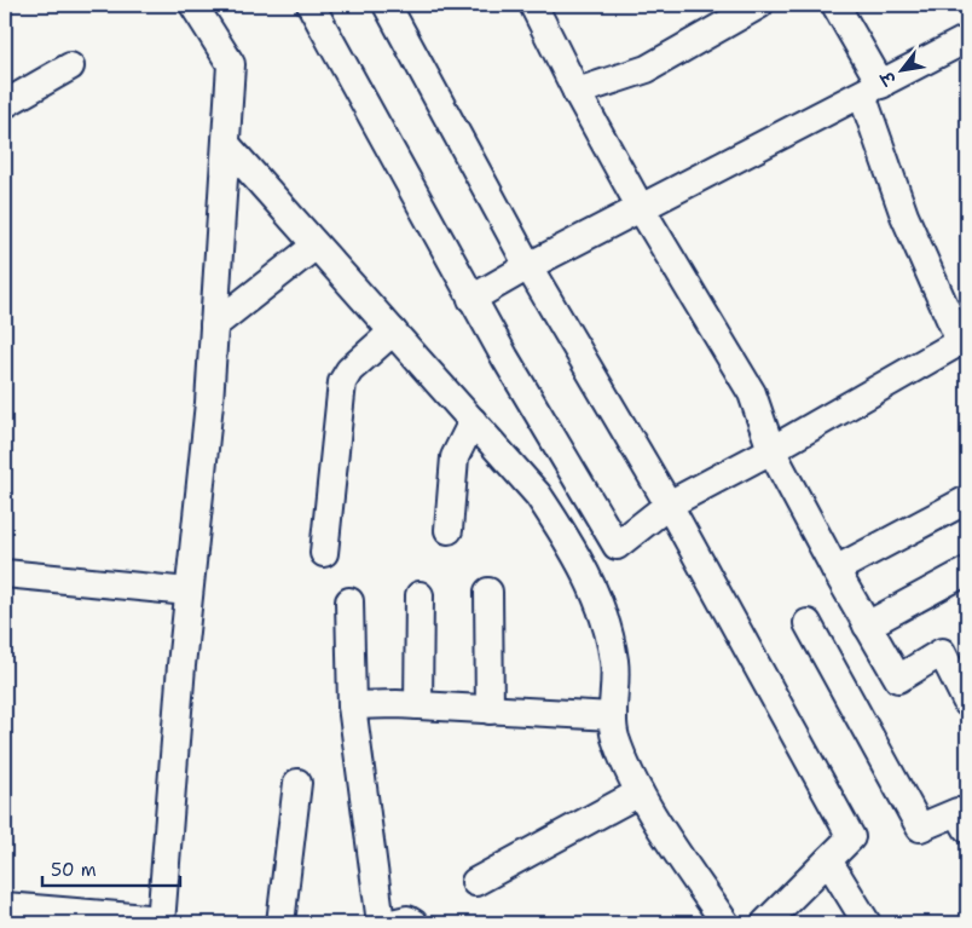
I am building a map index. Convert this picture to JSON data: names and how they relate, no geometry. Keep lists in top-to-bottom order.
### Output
{
  "scale_bar": "50 m",
  "north": "bottom left"
}
